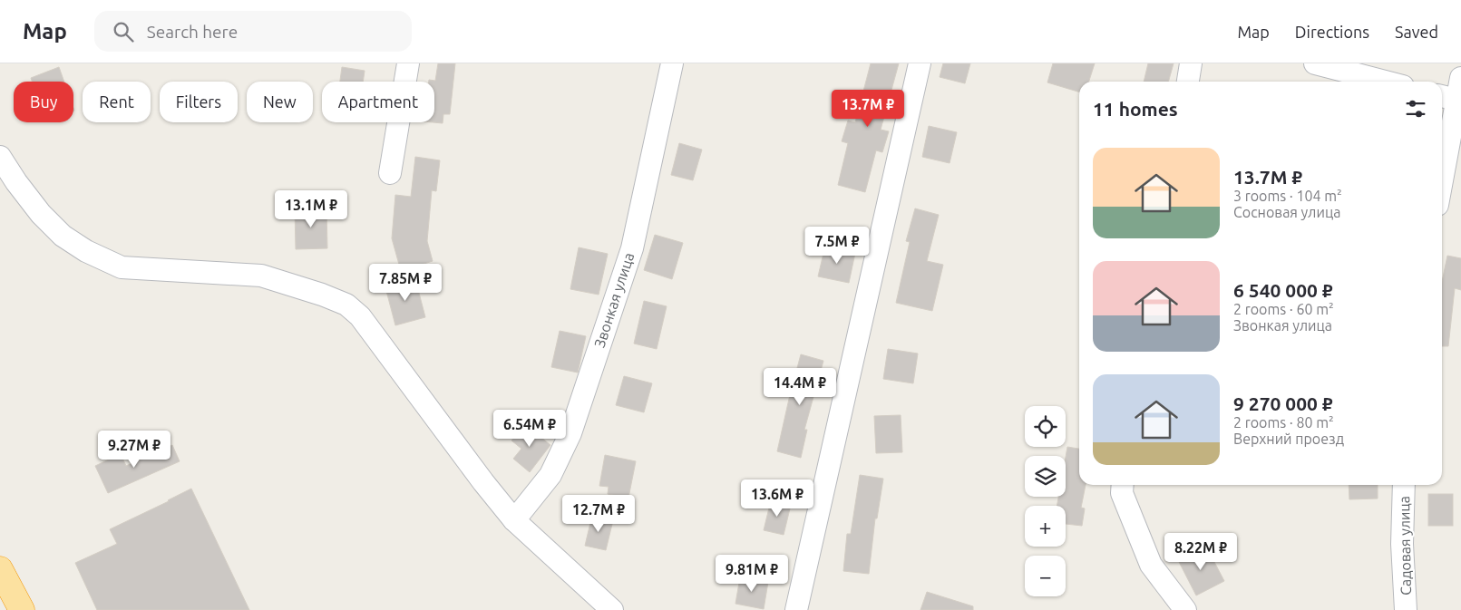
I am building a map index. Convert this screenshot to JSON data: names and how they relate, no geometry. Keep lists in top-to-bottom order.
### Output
{
  "streets": {
    "street": ["Звонкая улица", "Садовая улица"]
  },
  "page": {
    "header": "Map",
    "search": "Search here",
    "nav": ["Map", "Directions", "Saved"],
    "chip": [
      "Buy",
      "Rent",
      "Filters",
      "New",
      "Apartment"
    ],
    "heading": "11 homes",
    "price": [
      "13.7M ₽",
      "13.1M ₽",
      "7.5M ₽",
      "7.85M ₽",
      "14.4M ₽",
      "6.54M ₽",
      "9.27M ₽",
      "13.6M ₽",
      "12.7M ₽",
      "8.22M ₽",
      "9.81M ₽"
    ],
    "list": [
      {
        "name": "13.7M ₽",
        "note": "3 rooms · 104 m² · Сосновая улица"
      },
      {
        "name": "6 540 000 ₽",
        "note": "2 rooms · 60 m² · Звонкая улица"
      },
      {
        "name": "9 270 000 ₽",
        "note": "2 rooms · 80 m² · Верхний проезд"
      }
    ],
    "map_buttons": ["+", "−"]
  }
}
